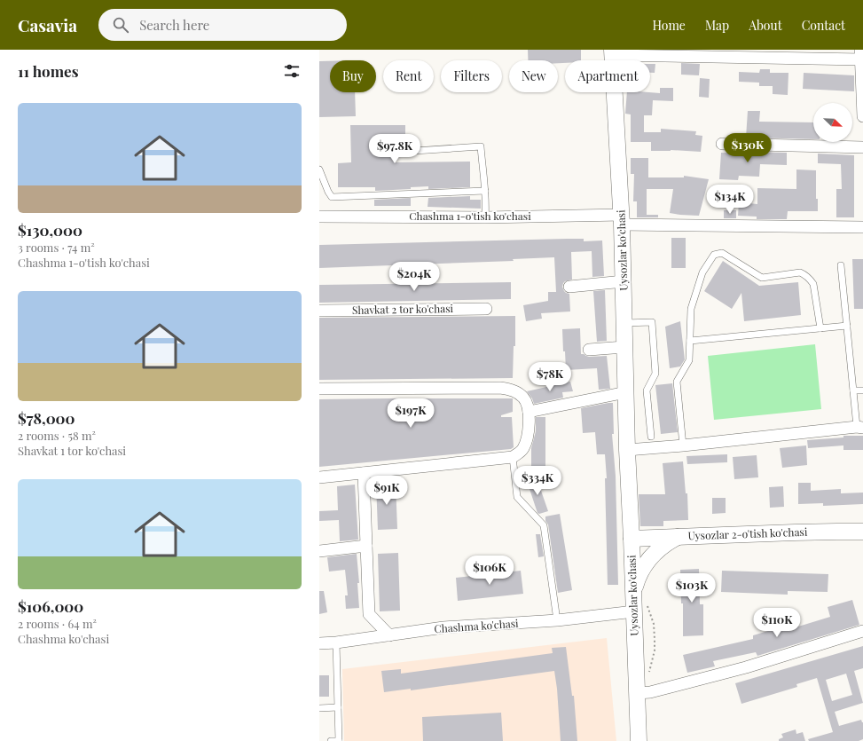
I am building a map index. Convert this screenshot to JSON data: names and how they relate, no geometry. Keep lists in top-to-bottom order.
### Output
{
  "streets": {
    "main road": ["Uysozlar ko'chasi", "Uysozlar 2-o'tish ko'chasi"],
    "street": ["Chashma 1-o'tish ko'chasi", "Shavkat 2 tor ko'chasi", "Chashma ko'chasi"]
  },
  "crossings": [
    ["Chashma 1-o'tish ko'chasi", "Uysozlar ko'chasi"],
    ["Uysozlar ko'chasi", "Uysozlar 2-o'tish ko'chasi"],
    ["Uysozlar ko'chasi", "Chashma ko'chasi"]
  ],
  "north": "bottom right",
  "page": {
    "header": "Casavia",
    "search": "Search here",
    "nav": [
      "Home",
      "Map",
      "About",
      "Contact"
    ],
    "heading": "11 homes",
    "chip": [
      "Buy",
      "Rent",
      "Filters",
      "New",
      "Apartment"
    ],
    "list": [
      {
        "name": "$130,000",
        "note": "3 rooms · 74 m² · Chashma 1-o'tish ko'chasi"
      },
      {
        "name": "$78,000",
        "note": "2 rooms · 58 m² · Shavkat 1 tor ko'chasi"
      },
      {
        "name": "$106,000",
        "note": "2 rooms · 64 m² · Chashma ko'chasi"
      }
    ],
    "price": [
      "$130K",
      "$97.8K",
      "$134K",
      "$204K",
      "$78K",
      "$197K",
      "$334K",
      "$91K",
      "$106K",
      "$103K",
      "$110K"
    ]
  }
}
